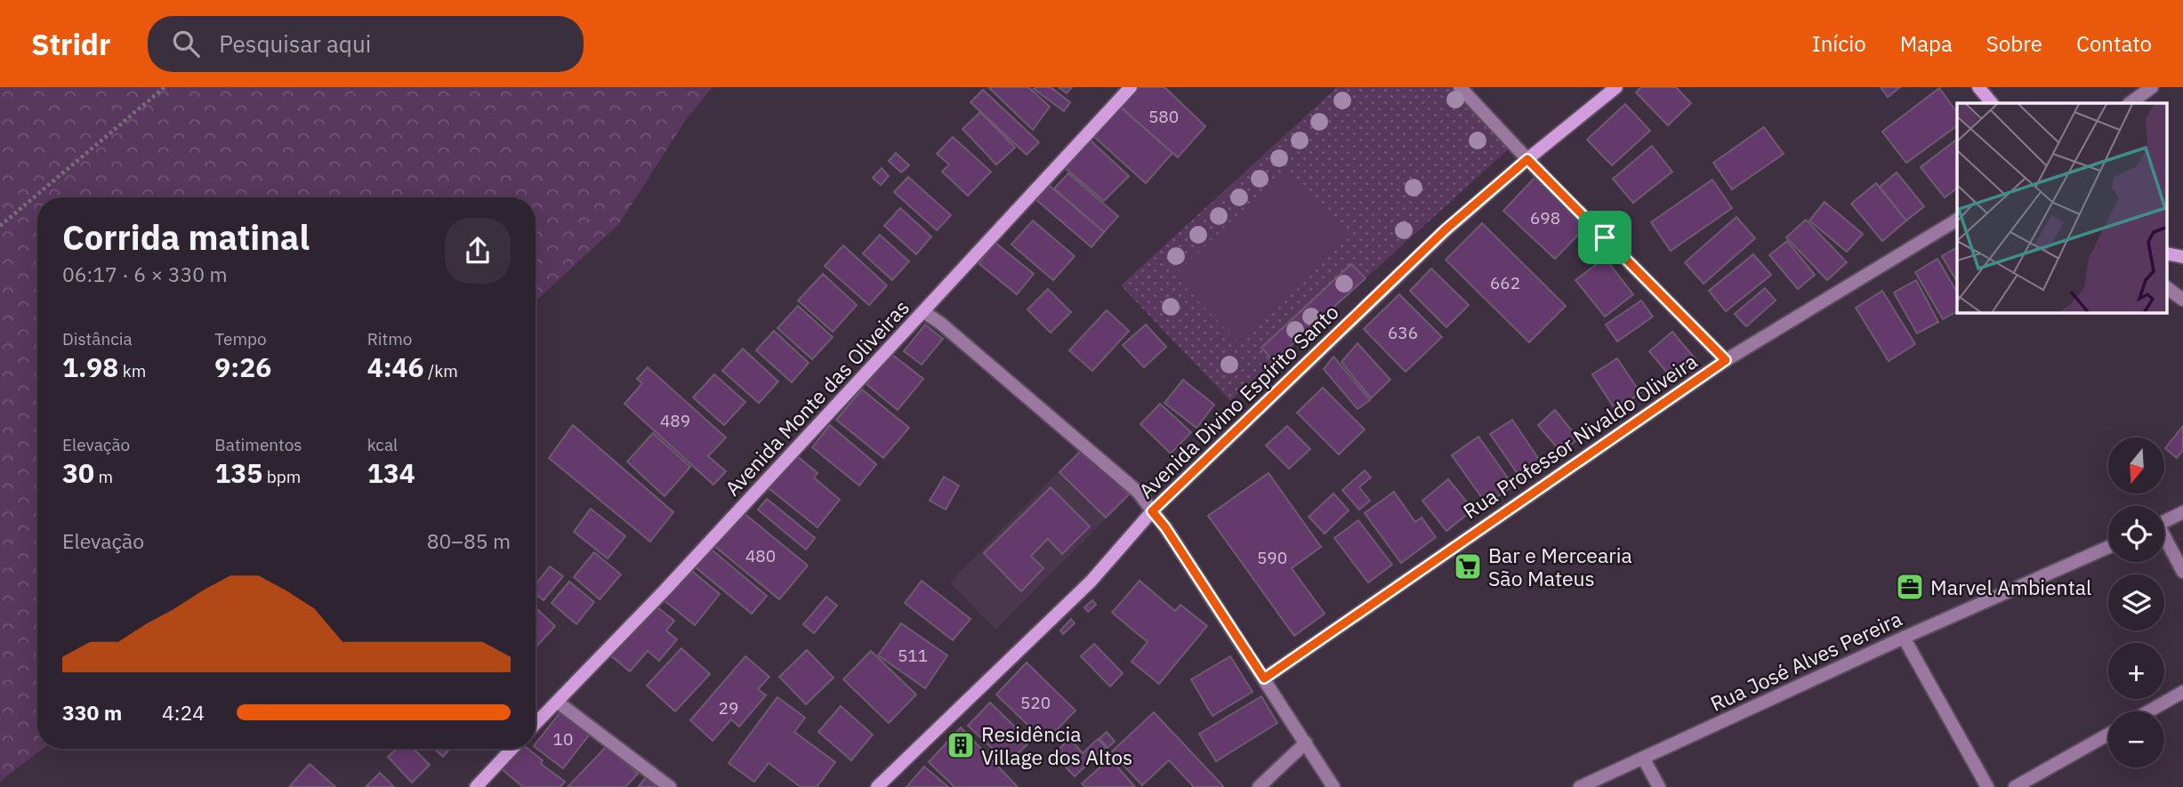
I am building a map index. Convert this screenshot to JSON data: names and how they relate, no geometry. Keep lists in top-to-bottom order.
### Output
{
  "streets": {
    "main road": ["Avenida Monte das Oliveiras", "Avenida Divino Espírito Santo"],
    "street": ["Rua Professor Nivaldo Oliveira", "Rua José Alves Pereira"]
  },
  "places": {
    "supermarket": ["Bar e Mercearia São Mateus"],
    "office": ["Marvel Ambiental"],
    "building": ["Residência Village dos Altos"]
  },
  "house_numbers": [
    "580",
    "698",
    "662",
    "636",
    "489",
    "480",
    "590",
    "511",
    "520",
    "29",
    "10"
  ],
  "north": "bottom",
  "page": {
    "header": "Stridr",
    "search": "Pesquisar aqui",
    "nav": [
      "Início",
      "Mapa",
      "Sobre",
      "Contato"
    ],
    "heading": ["Corrida matinal", "06:17 · 6 × 330 m"],
    "stats": [
      ["Distância", "1.98 km"],
      ["Tempo", "9:26"],
      ["Ritmo", "4:46 /km"],
      ["Elevação", "30 m"],
      ["Batimentos", "135 bpm"],
      ["kcal", "134"]
    ],
    "map_buttons": ["+", "−"],
    "chart": ["Elevação", "80–85 m"],
    "list": [
      {
        "name": "330 m",
        "note": "4:24"
      }
    ]
  }
}
